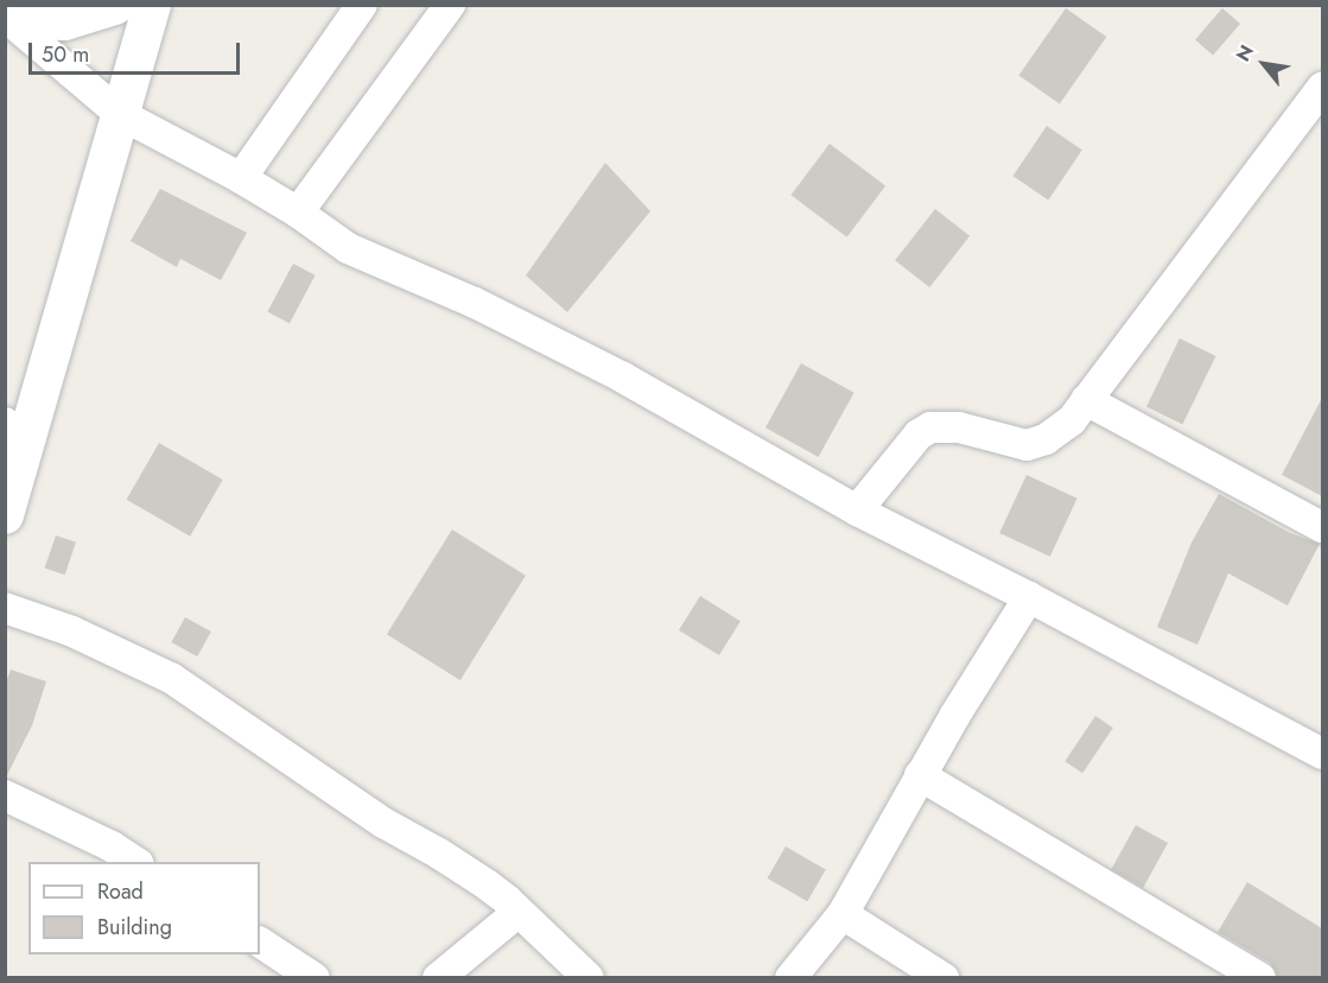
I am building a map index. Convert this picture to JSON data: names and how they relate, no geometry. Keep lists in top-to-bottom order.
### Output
{
  "legend": ["Road", "Building"],
  "scale_bar": "50 m",
  "north": "top left"
}
